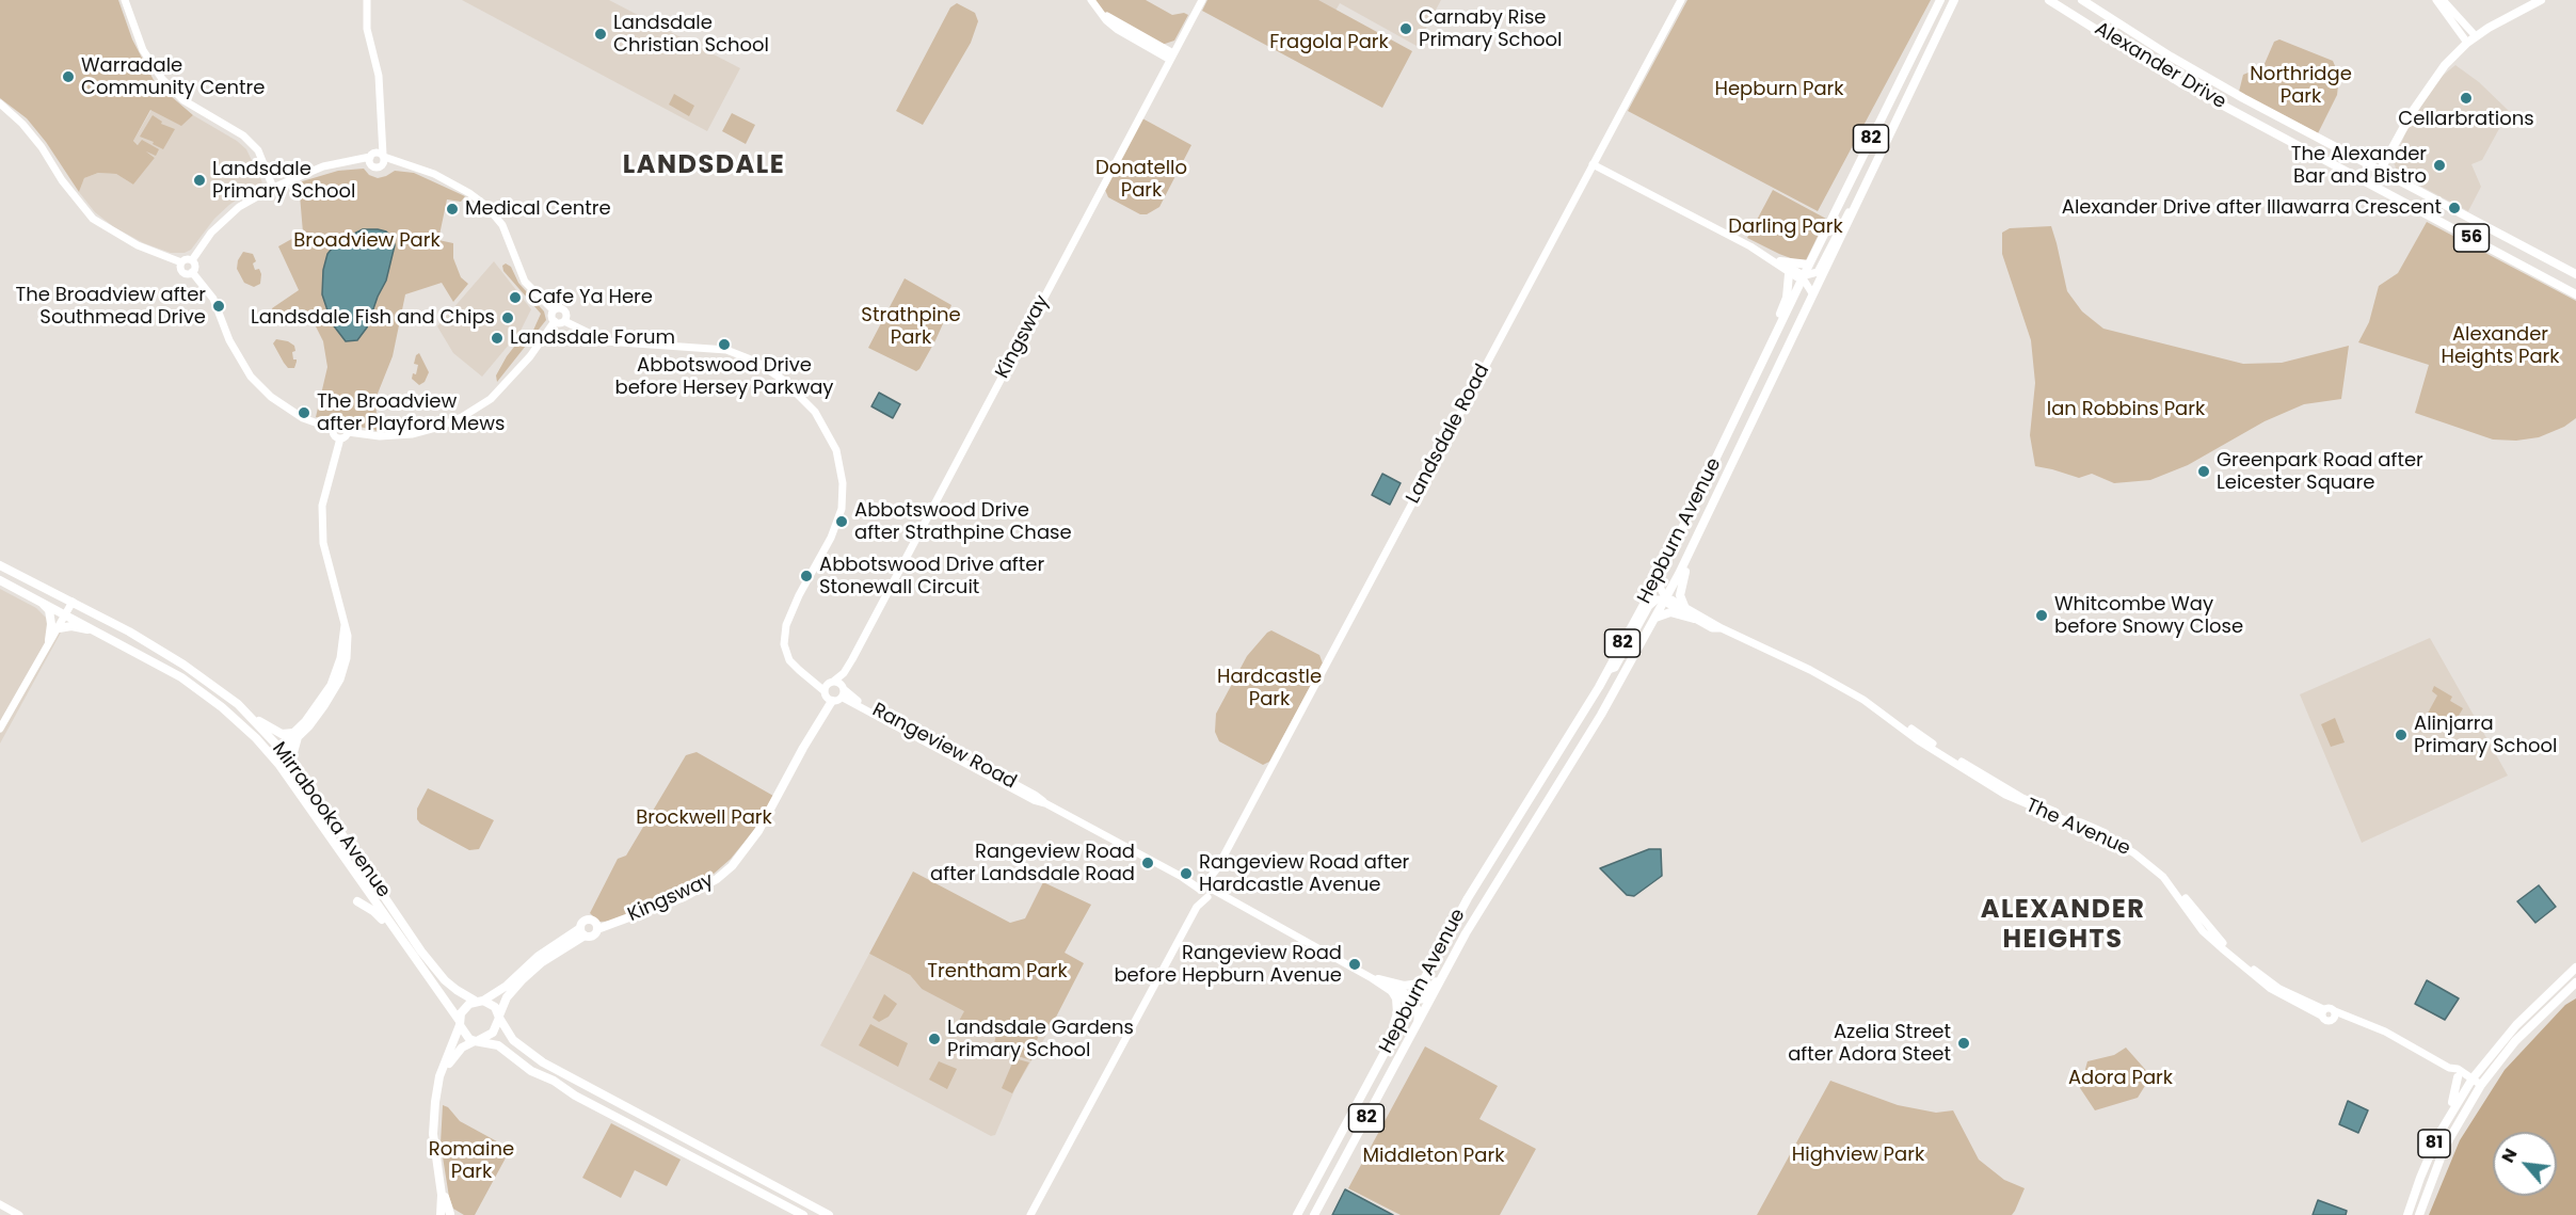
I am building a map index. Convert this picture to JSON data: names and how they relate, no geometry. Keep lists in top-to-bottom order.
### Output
{
  "streets": {
    "main road": [
      "Alexander Drive",
      "82",
      "56",
      "Kingsway",
      "Hepburn Avenue",
      "Mirrabooka Avenue",
      "81"
    ],
    "street": ["Landsdale Road", "Rangeview Road", "The Avenue"]
  },
  "crossings": [
    ["Kingsway", "Rangeview Road"],
    ["Landsdale Road", "Rangeview Road"],
    ["Hepburn Avenue", "Rangeview Road"],
    ["Hepburn Avenue", "The Avenue"]
  ],
  "districts": ["LANDSDALE", "ALEXANDER HEIGHTS"],
  "parks": [
    "Fragola Park",
    "Northridge Park",
    "Hepburn Park",
    "Donatello Park",
    "Darling Park",
    "Broadview Park",
    "Strathpine Park",
    "Alexander Heights Park",
    "Ian Robbins Park",
    "Hardcastle Park",
    "Brockwell Park",
    "Trentham Park",
    "Adora Park",
    "Romaine Park",
    "Highview Park",
    "Middleton Park"
  ],
  "places": [
    "Carnaby Rise Primary School",
    "Landsdale Christian School",
    "Warradale Community Centre",
    "Cellarbrations",
    "The Alexander Bar and Bistro",
    "Landsdale Primary School",
    "Alexander Drive after Illawarra Crescent",
    "Medical Centre",
    "Cafe Ya Here",
    "The Broadview after Southmead Drive",
    "Landsdale Fish and Chips",
    "Landsdale Forum",
    "Abbotswood Drive before Hersey Parkway",
    "The Broadview after Playford Mews",
    "Greenpark Road after Leicester Square",
    "Abbotswood Drive after Strathpine Chase",
    "Abbotswood Drive after Stonewall Circuit",
    "Whitcombe Way before Snowy Close",
    "Alinjarra Primary School",
    "Rangeview Road after Landsdale Road",
    "Rangeview Road after Hardcastle Avenue",
    "Rangeview Road before Hepburn Avenue",
    "Landsdale Gardens Primary School",
    "Azelia Street after Adora Steet"
  ],
  "north": "top left"
}
